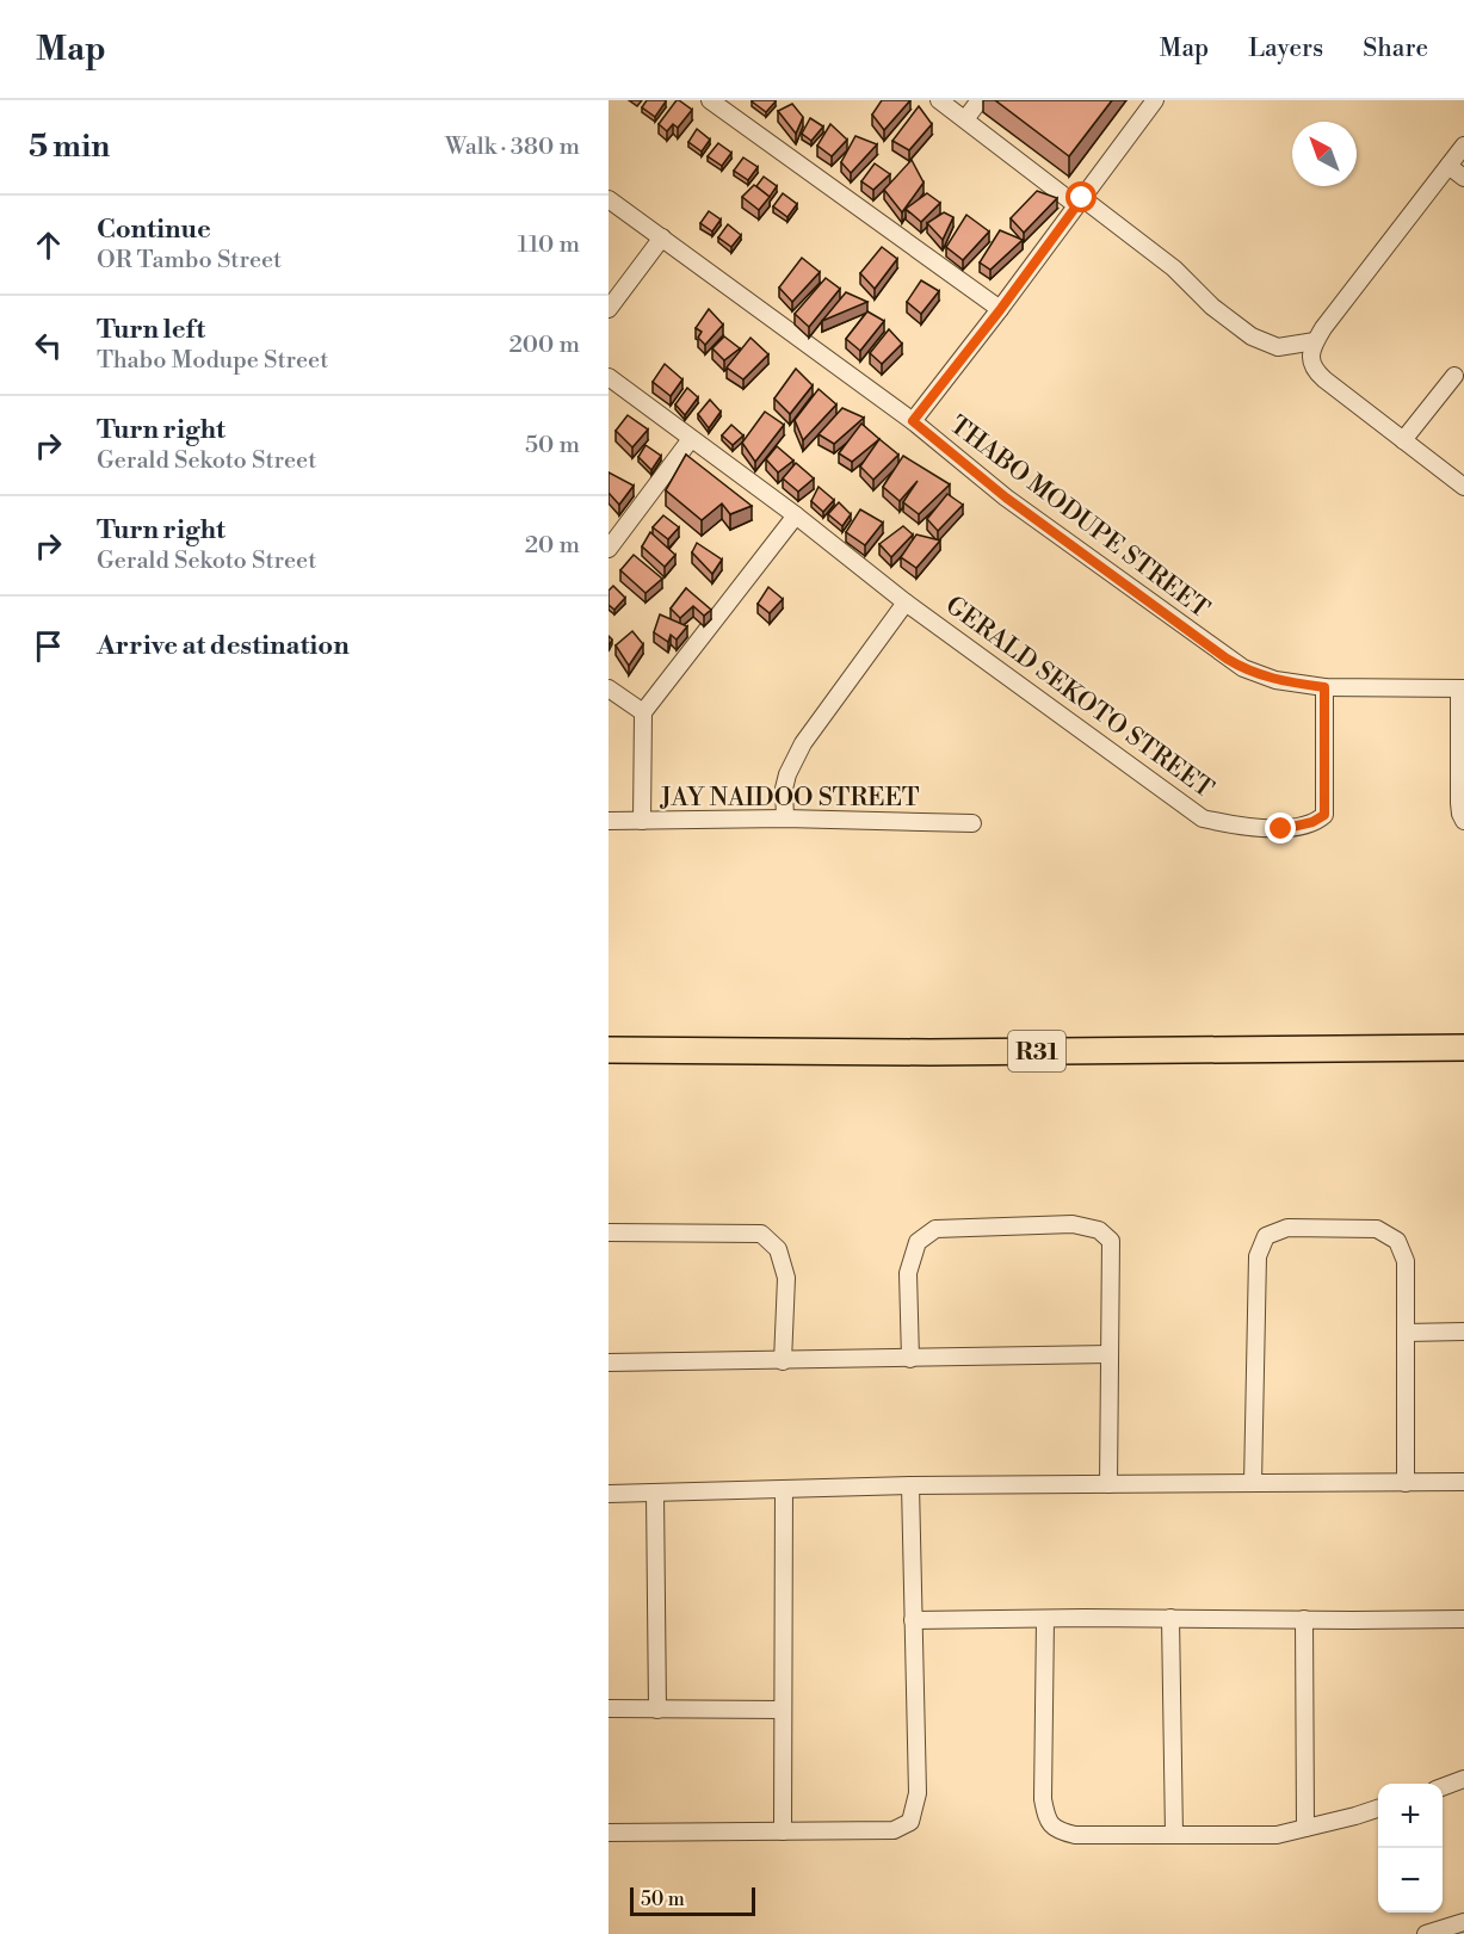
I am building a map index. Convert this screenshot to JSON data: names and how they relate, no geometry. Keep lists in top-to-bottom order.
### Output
{
  "streets": {
    "main road": ["R31"],
    "street": ["THABO MODUPE STREET", "GERALD SEKOTO STREET", "JAY NAIDOO STREET"]
  },
  "crossings": [
    ["THABO MODUPE STREET", "GERALD SEKOTO STREET"]
  ],
  "scale_bar": "50 m",
  "north": "top left",
  "page": {
    "header": "Map",
    "nav": ["Map", "Layers", "Share"],
    "heading": ["5 min", "Walk · 380 m"],
    "list": [
      ["Continue", "OR Tambo Street", "110 m"],
      ["Turn left", "Thabo Modupe Street", "200 m"],
      ["Turn right", "Gerald Sekoto Street", "50 m"],
      ["Turn right", "Gerald Sekoto Street", "20 m"],
      "Arrive at destination"
    ],
    "map_buttons": ["+", "−"],
    "scale": "50 m"
  }
}
